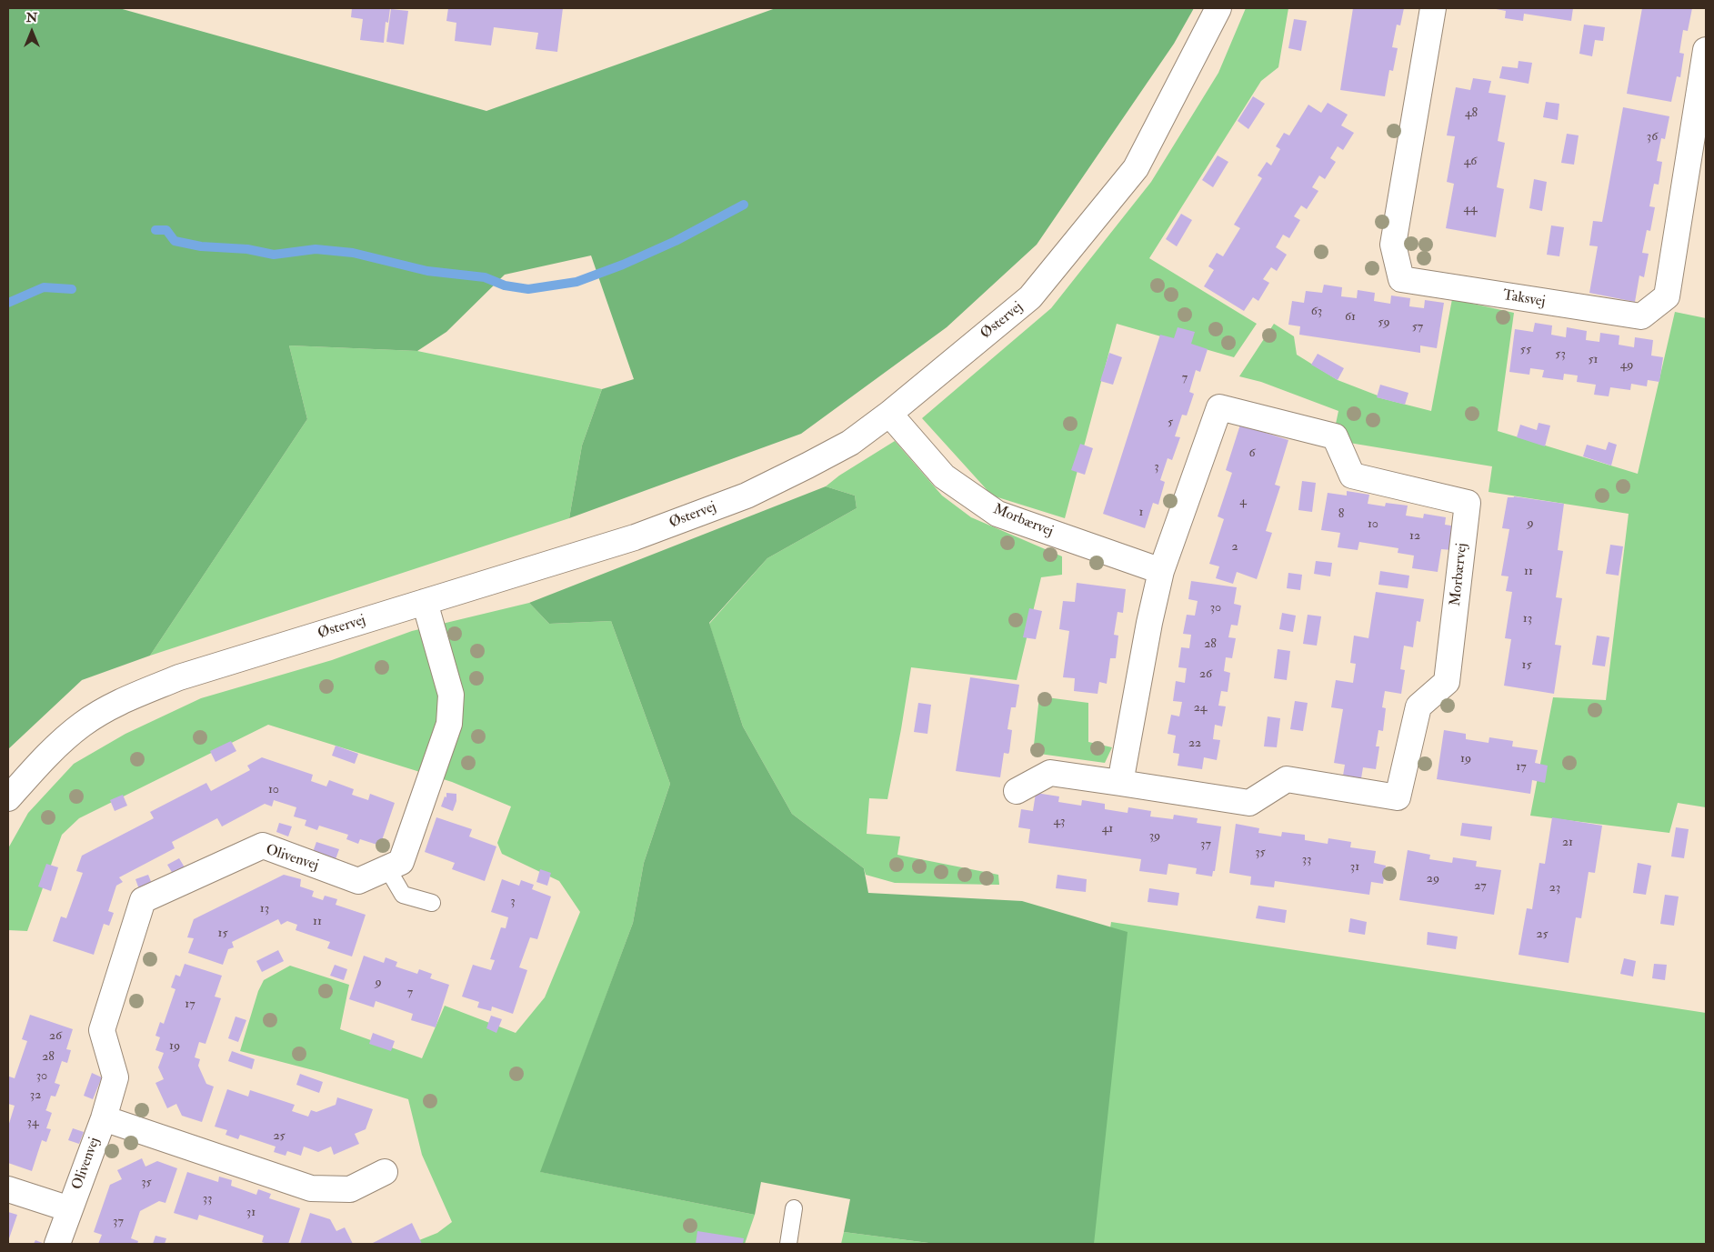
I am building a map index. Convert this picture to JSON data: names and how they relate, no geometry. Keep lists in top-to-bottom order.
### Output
{
  "streets": {
    "street": [
      "Taksvej",
      "Østervej",
      "Morbærvej",
      "Olivenvej"
    ]
  },
  "crossings": [
    ["Østervej", "Morbærvej"],
    ["Østervej", "Olivenvej"]
  ],
  "house_numbers": [
    "48",
    "36",
    "46",
    "44",
    "63",
    "61",
    "59",
    "57",
    "55",
    "53",
    "51",
    "49",
    "7",
    "5",
    "6",
    "3",
    "4",
    "1",
    "8",
    "9",
    "10",
    "12",
    "2",
    "11",
    "30",
    "13",
    "28",
    "15",
    "26",
    "24",
    "22",
    "19",
    "17",
    "10",
    "43",
    "41",
    "39",
    "21",
    "37",
    "35",
    "33",
    "31",
    "29",
    "27",
    "23",
    "3",
    "13",
    "11",
    "15",
    "25",
    "9",
    "7",
    "17",
    "26",
    "19",
    "28",
    "30",
    "32",
    "34",
    "25",
    "35",
    "33",
    "31",
    "37"
  ],
  "north": "top"
}
